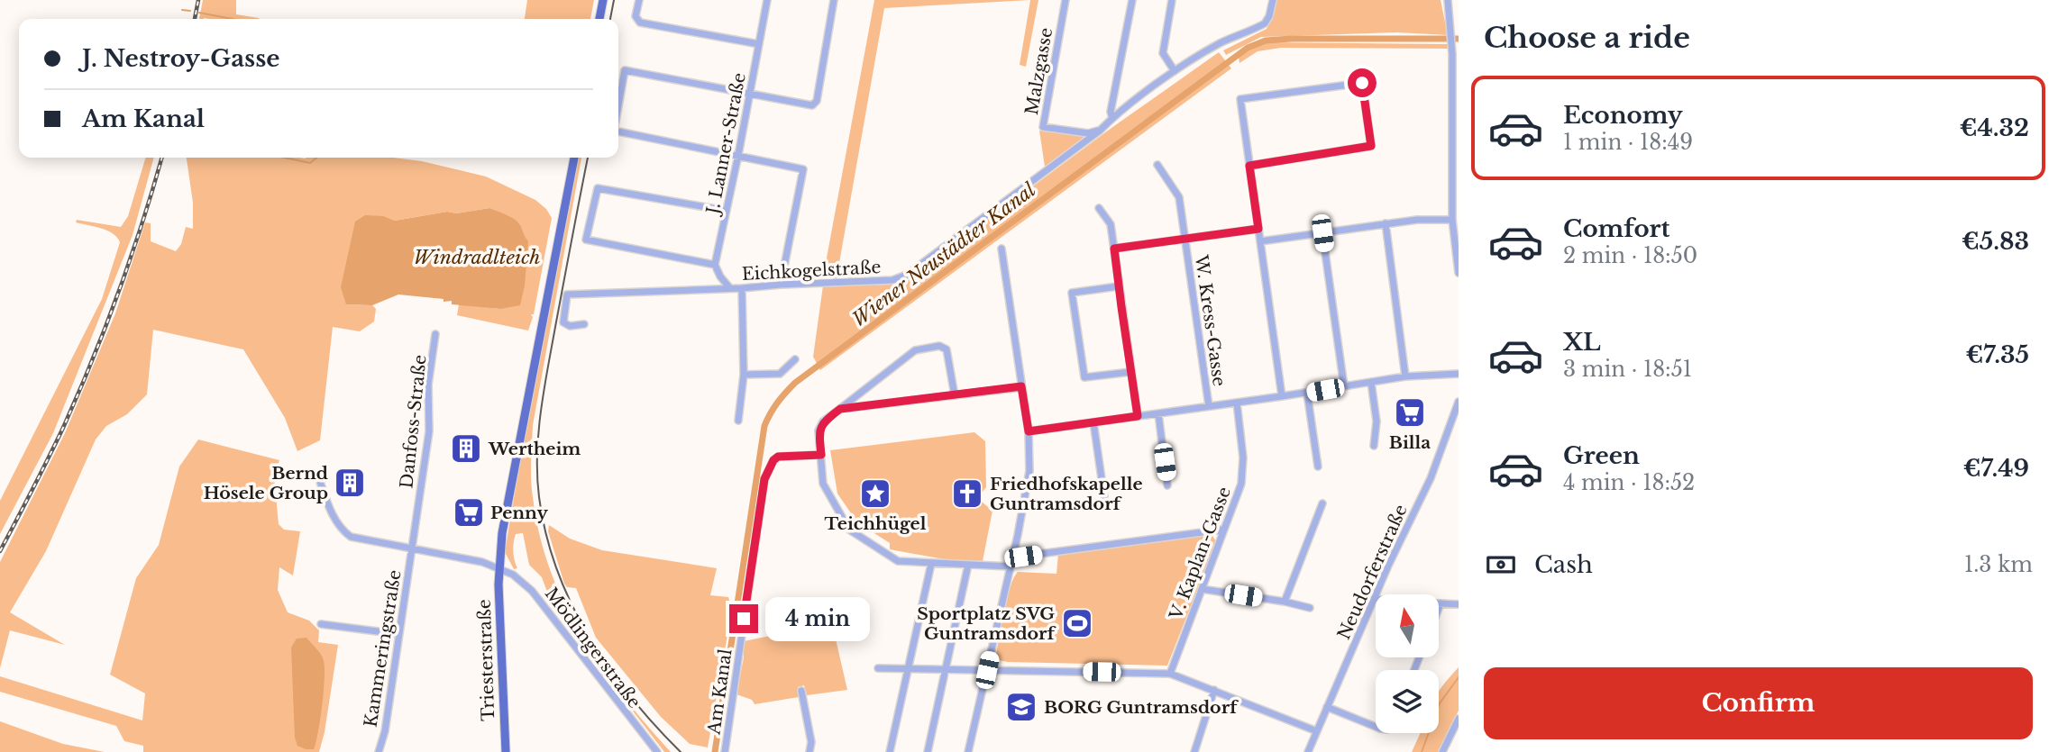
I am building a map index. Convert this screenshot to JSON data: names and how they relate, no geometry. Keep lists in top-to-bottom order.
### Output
{
  "streets": {
    "main road": ["Triesterstraße"],
    "street": [
      "Malzgasse",
      "J. Lanner-Straße",
      "Eichkogelstraße",
      "W. Kress-Gasse",
      "Danfoss-Straße",
      "V. Kaplan-Gasse",
      "Neudorferstraße",
      "Mödlingerstraße",
      "Kammeringstraße",
      "Am Kanal"
    ]
  },
  "crossings": [
    ["Malzgasse", "Eichkogelstraße"],
    ["Danfoss-Straße", "Kammeringstraße"],
    ["Mödlingerstraße", "Kammeringstraße"],
    ["Mödlingerstraße", "Triesterstraße"],
    ["Kammeringstraße", "Triesterstraße"]
  ],
  "water": ["Wiener Neustädter Kanal", "Windradlteich"],
  "places": {
    "supermarket": ["Billa", "Penny"],
    "building": ["Wertheim", "Bernd Hösele Group"],
    "place": ["Teichhügel"],
    "church": ["Friedhofskapelle Guntramsdorf"],
    "sports": ["Sportplatz SVG Guntramsdorf"],
    "school or university": ["BORG Guntramsdorf"]
  },
  "north": "top",
  "page": {
    "heading": "Choose a ride",
    "banner": ["J. Nestroy-Gasse", "Am Kanal"],
    "list": [
      {
        "name": "Economy",
        "note": "1 min · 18:49",
        "value": "€4.32"
      },
      {
        "name": "Comfort",
        "note": "2 min · 18:50",
        "value": "€5.83"
      },
      {
        "name": "XL",
        "note": "3 min · 18:51",
        "value": "€7.35"
      },
      {
        "name": "Green",
        "note": "4 min · 18:52",
        "value": "€7.49"
      }
    ],
    "pay": ["Cash", "1.3 km"],
    "bubble": "4 min",
    "buttons": "Confirm"
  }
}
